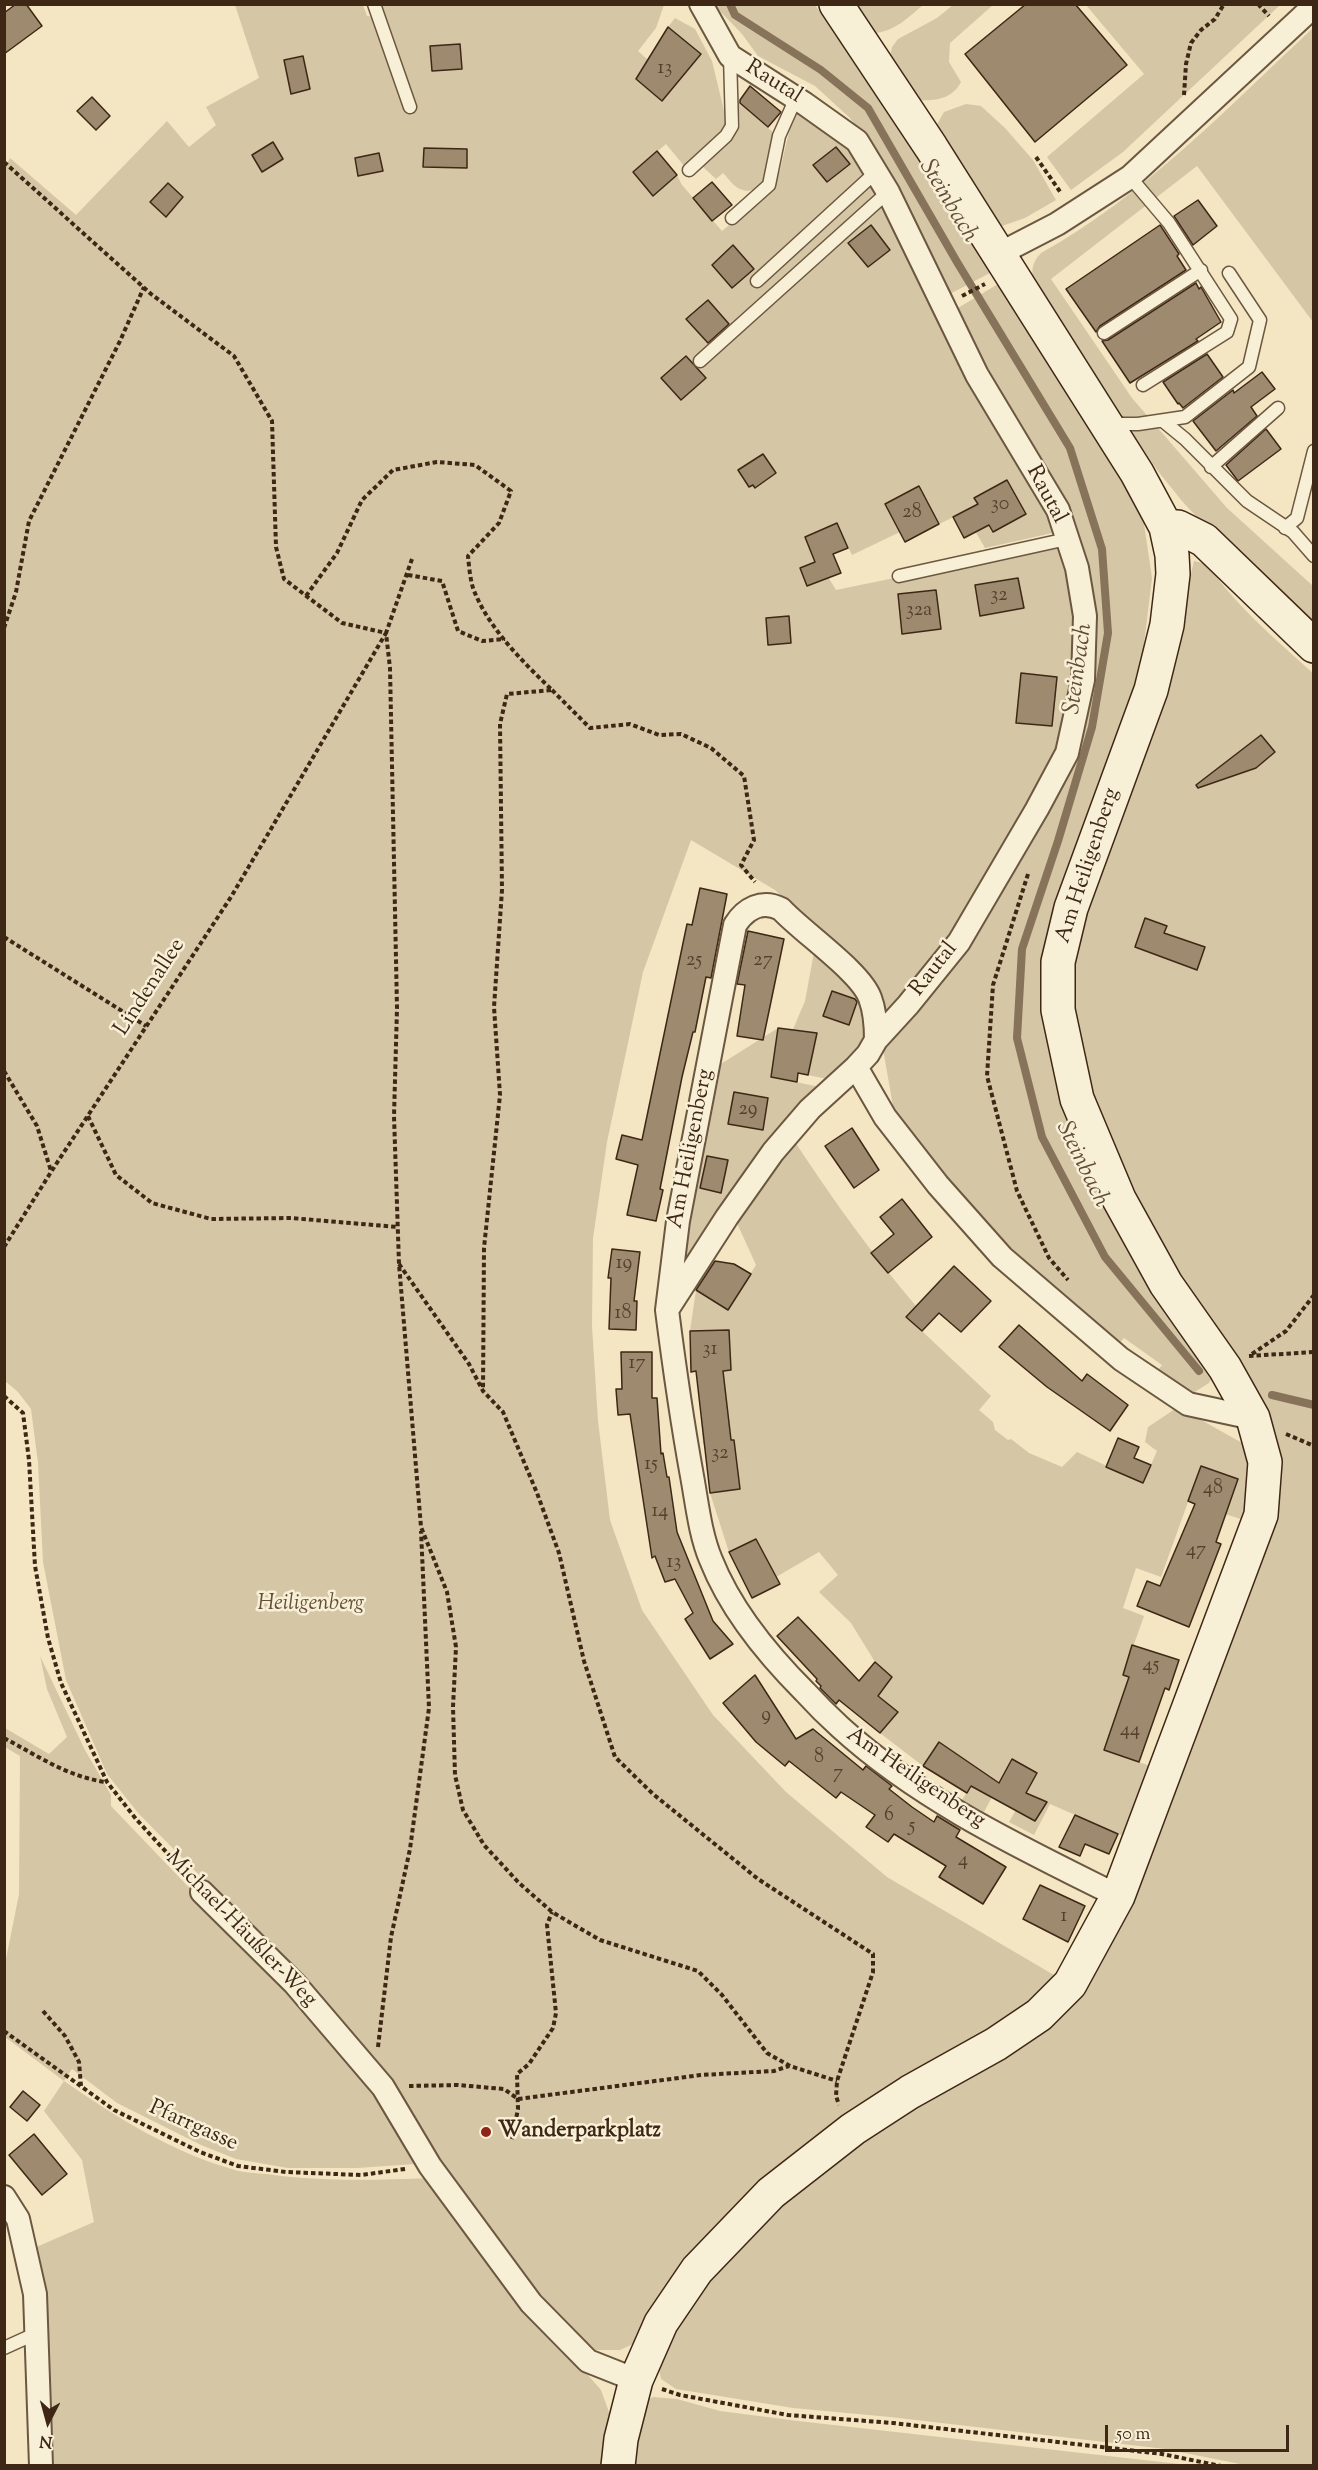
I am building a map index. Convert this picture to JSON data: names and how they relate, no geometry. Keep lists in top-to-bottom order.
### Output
{
  "streets": {
    "street": ["Rautal", "Am Heiligenberg", "Michael-Häußler-Weg"],
    "path": ["Lindenallee", "Pfarrgasse"]
  },
  "crossings": [
    ["Rautal", "Am Heiligenberg"],
    ["Am Heiligenberg", "Michael-Häußler-Weg"],
    ["Michael-Häußler-Weg", "Pfarrgasse"]
  ],
  "water": ["Steinbach"],
  "parks": ["Heiligenberg"],
  "places": ["Wanderparkplatz"],
  "house_numbers": [
    "13",
    "30",
    "28",
    "32",
    "32a",
    "25",
    "27",
    "29",
    "19",
    "18",
    "31",
    "17",
    "32",
    "15",
    "48",
    "14",
    "47",
    "13",
    "45",
    "9",
    "44",
    "8",
    "7",
    "6",
    "5",
    "4",
    "1"
  ],
  "scale_bar": "50 m",
  "north": "bottom"
}
